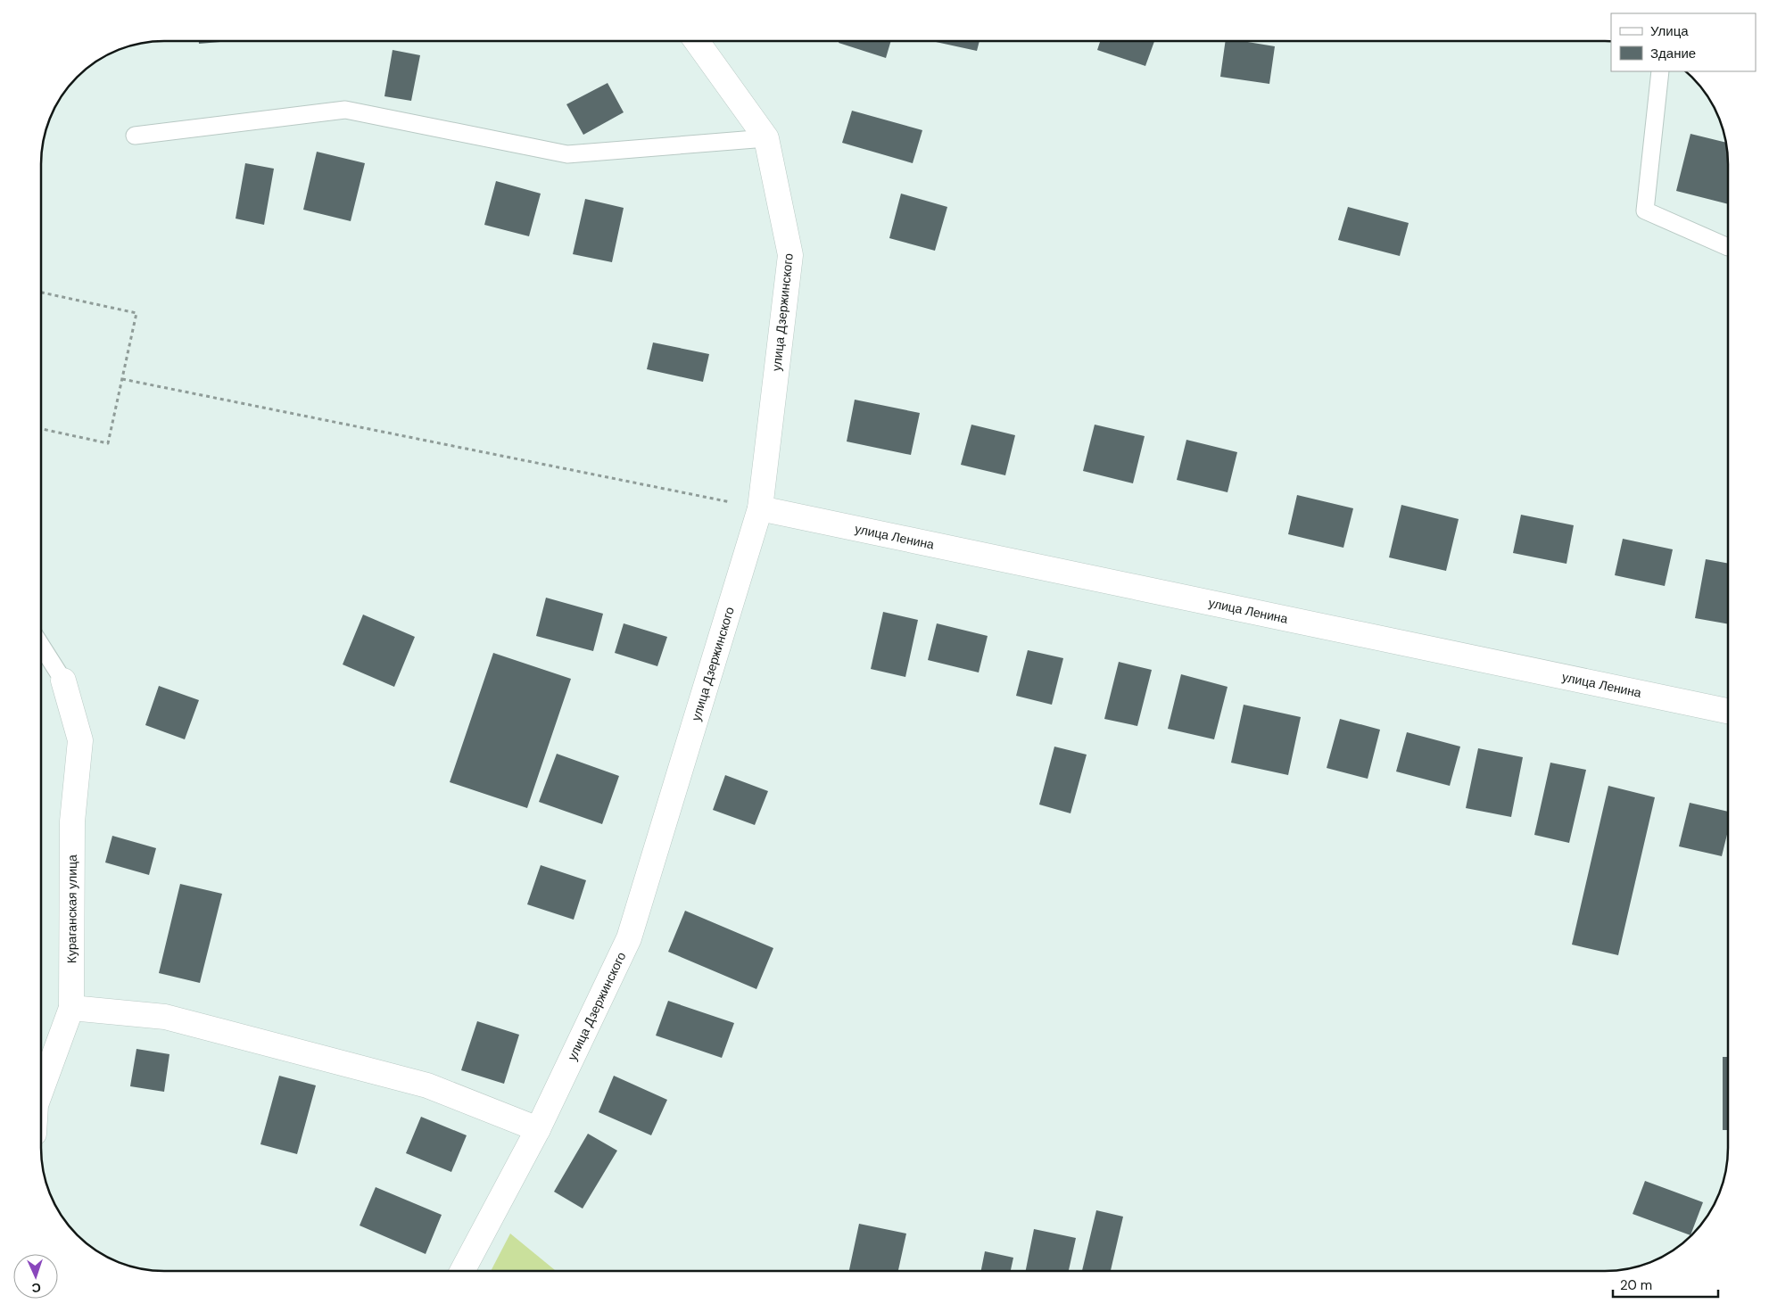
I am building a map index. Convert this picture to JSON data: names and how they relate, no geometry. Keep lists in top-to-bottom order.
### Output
{
  "streets": {
    "street": ["улица Дзержинского", "улица Ленина", "Кураганская улица"]
  },
  "crossings": [
    ["улица Дзержинского", "улица Ленина"]
  ],
  "legend": ["Улица", "Здание"],
  "scale_bar": "20 m",
  "north": "bottom"
}
